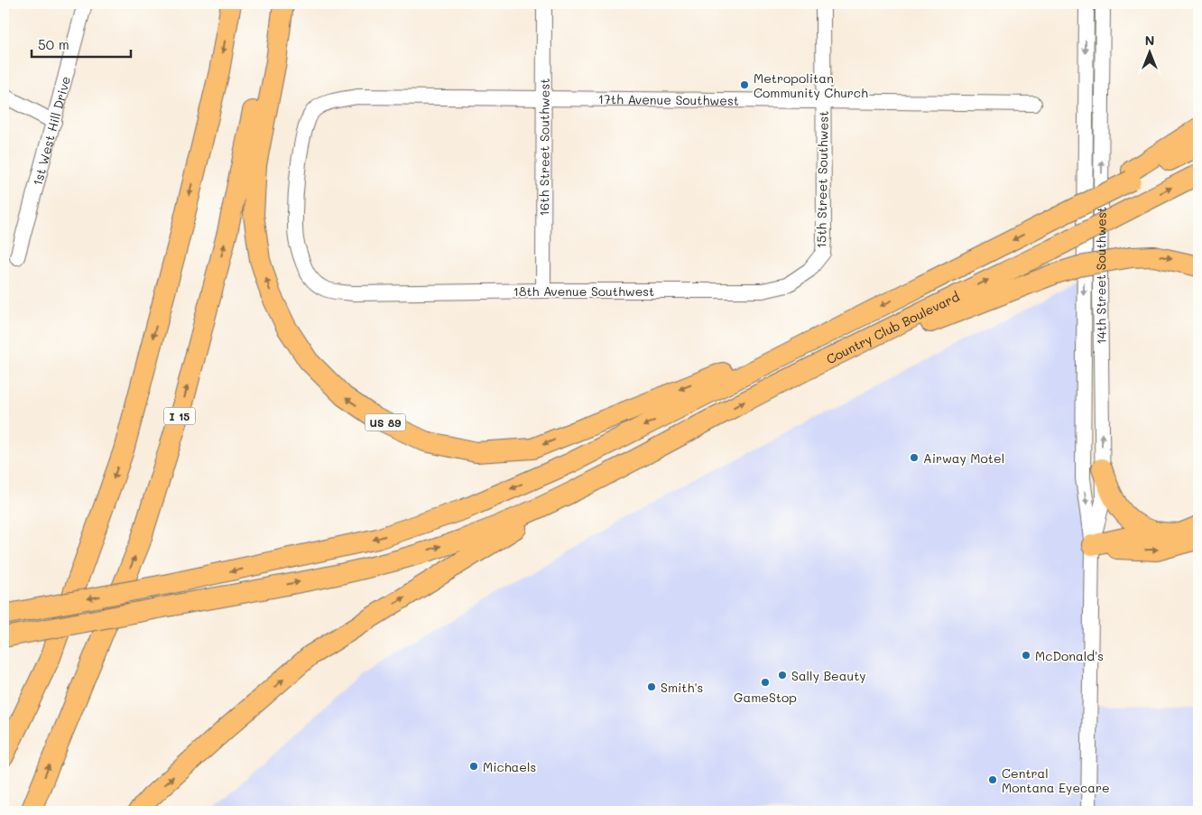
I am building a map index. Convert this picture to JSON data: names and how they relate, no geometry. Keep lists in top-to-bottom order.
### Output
{
  "streets": {
    "highway": ["Country Club Boulevard", "I 15", "US 89"],
    "street": [
      "17th Avenue Southwest",
      "1st West Hill Drive",
      "16th Street Southwest",
      "15th Street Southwest",
      "14th Street Southwest",
      "18th Avenue Southwest"
    ]
  },
  "crossings": [
    ["17th Avenue Southwest", "16th Street Southwest"],
    ["17th Avenue Southwest", "15th Street Southwest"],
    ["17th Avenue Southwest", "18th Avenue Southwest"],
    ["16th Street Southwest", "18th Avenue Southwest"],
    ["15th Street Southwest", "18th Avenue Southwest"],
    ["Country Club Boulevard", "US 89"]
  ],
  "places": [
    "Metropolitan Community Church",
    "Airway Motel",
    "McDonald's",
    "Sally Beauty",
    "GameStop",
    "Smith's",
    "Michaels",
    "Central Montana Eyecare"
  ],
  "scale_bar": "50 m",
  "north": "top"
}
